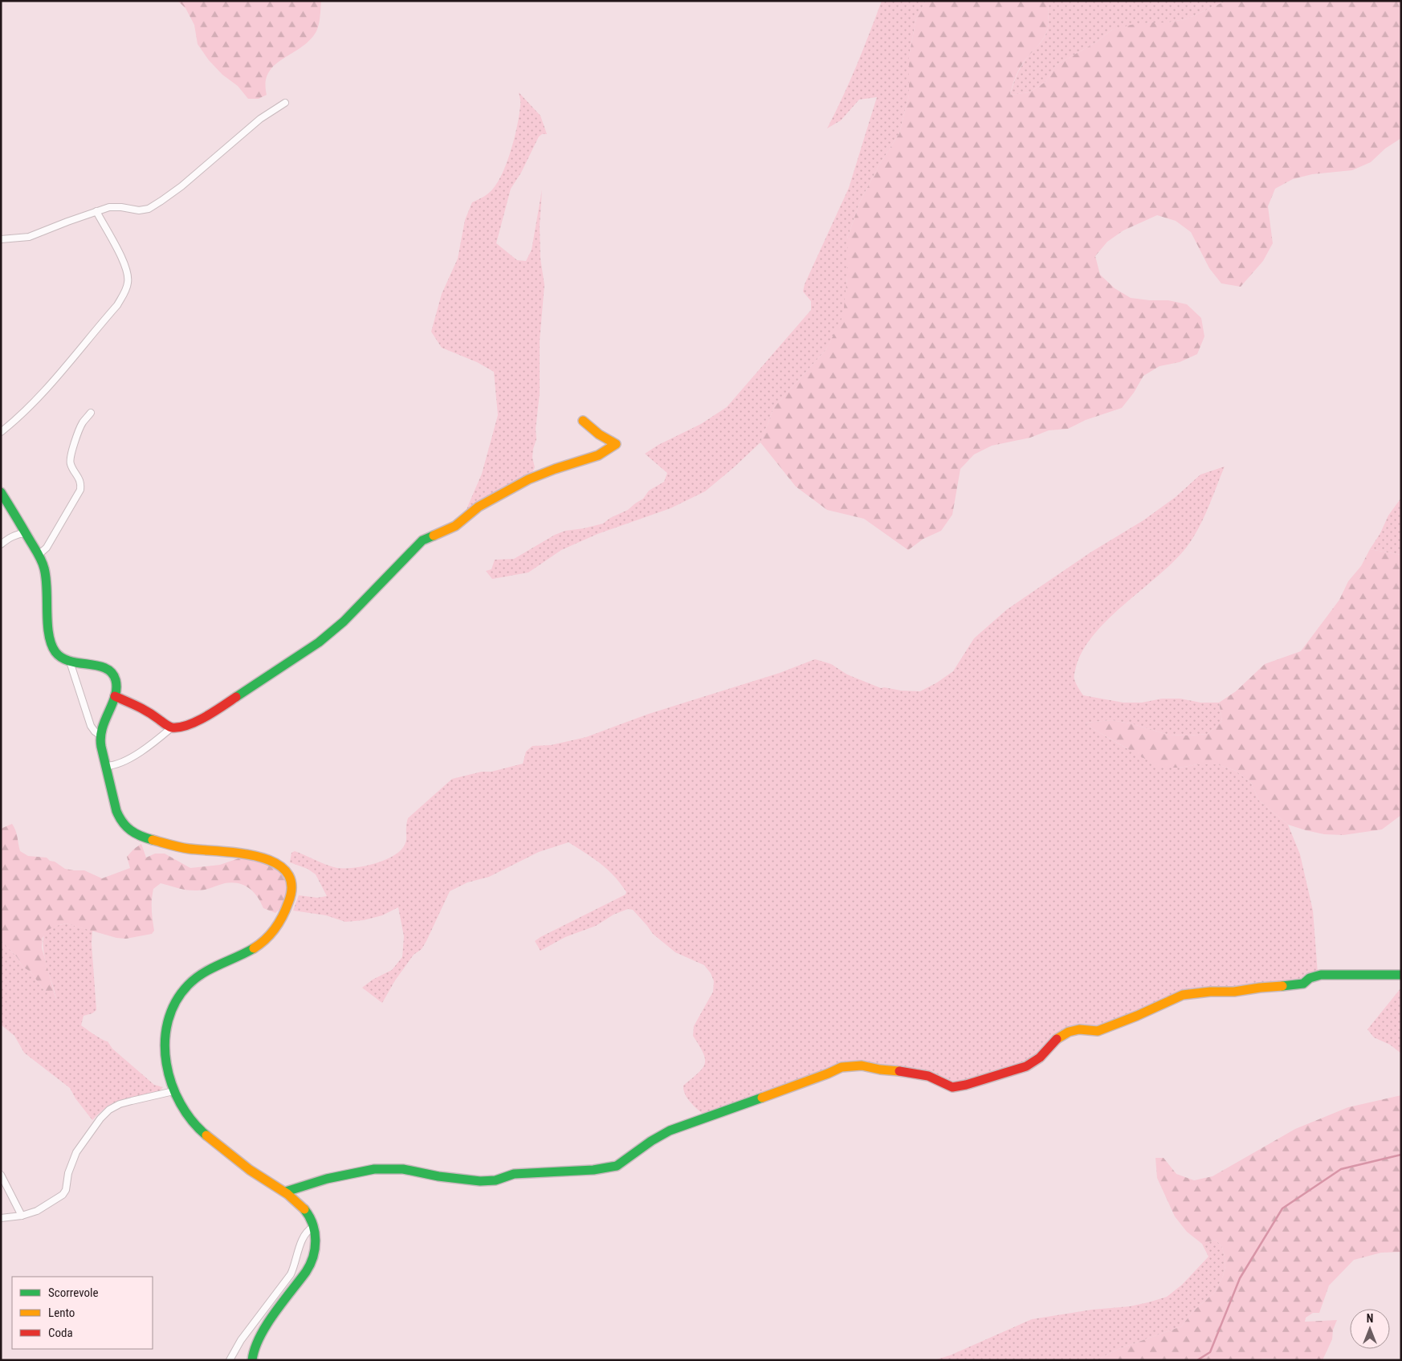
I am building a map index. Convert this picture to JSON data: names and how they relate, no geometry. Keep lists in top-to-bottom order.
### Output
{
  "legend": ["Scorrevole", "Lento", "Coda"],
  "north": "top"
}
